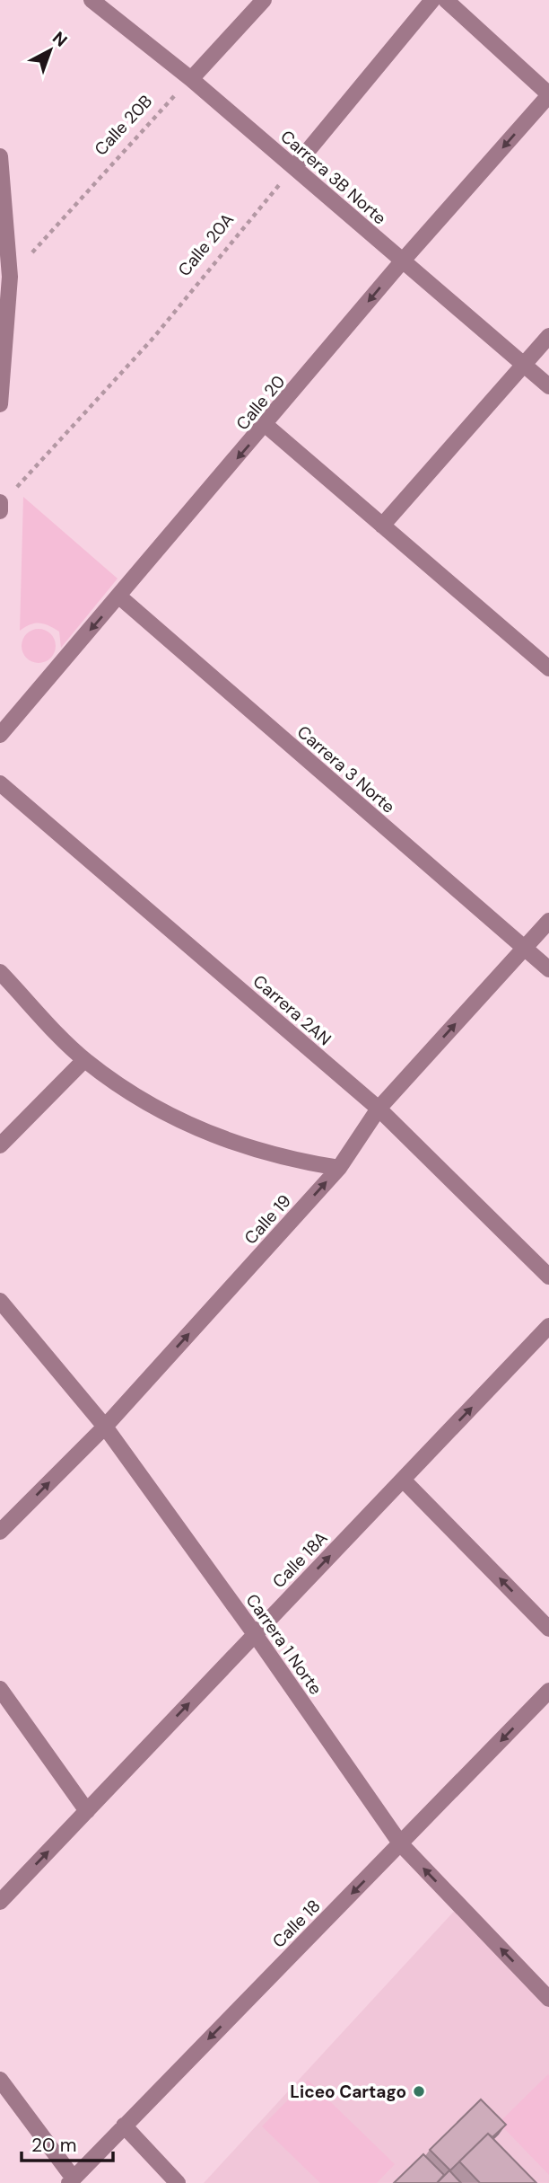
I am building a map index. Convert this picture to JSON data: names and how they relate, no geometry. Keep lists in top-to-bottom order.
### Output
{
  "streets": {
    "street": [
      "Carrera 3B Norte",
      "Calle 20",
      "Carrera 3 Norte",
      "Carrera 2AN",
      "Calle 19",
      "Calle 18A",
      "Carrera 1 Norte",
      "Calle 18"
    ],
    "path": ["Calle 20B", "Calle 20A"]
  },
  "crossings": [
    ["Calle 20B", "Carrera 3B Norte"],
    ["Carrera 3B Norte", "Calle 20A"],
    ["Carrera 3B Norte", "Calle 20"],
    ["Calle 20", "Carrera 3 Norte"],
    ["Carrera 3 Norte", "Calle 19"],
    ["Carrera 2AN", "Calle 19"],
    ["Calle 19", "Carrera 1 Norte"],
    ["Calle 18A", "Carrera 1 Norte"],
    ["Carrera 1 Norte", "Calle 18"]
  ],
  "one_way": [
    "Calle 20",
    "Calle 19",
    "Calle 18A",
    "Calle 18"
  ],
  "places": ["Liceo Cartago"],
  "scale_bar": "20 m",
  "north": "top right"
}
